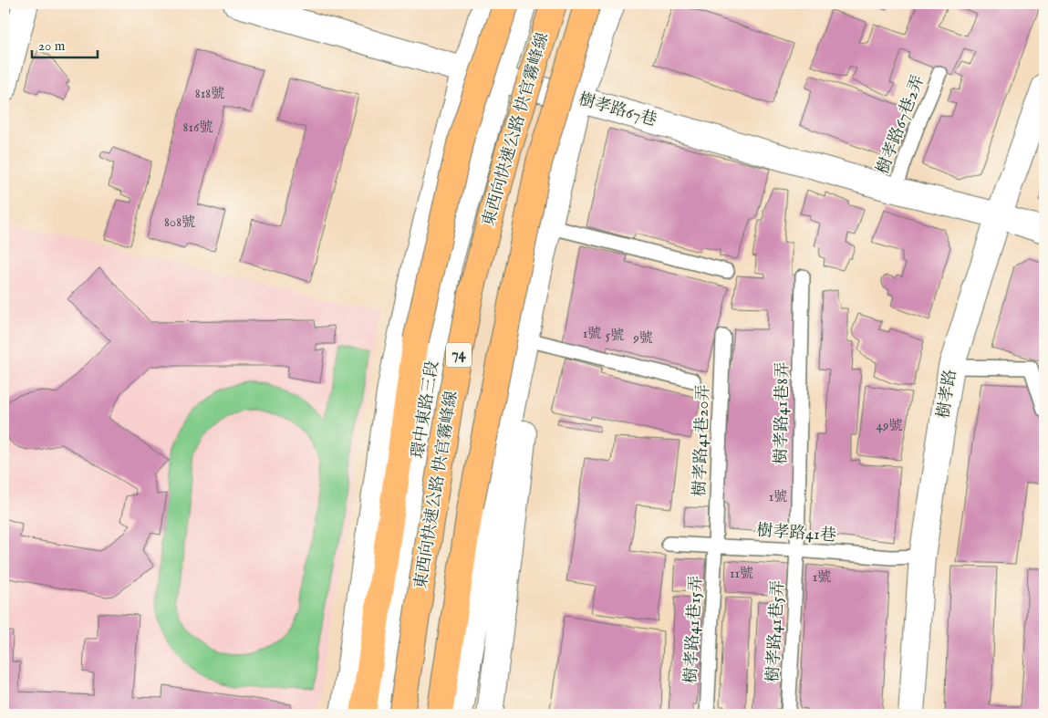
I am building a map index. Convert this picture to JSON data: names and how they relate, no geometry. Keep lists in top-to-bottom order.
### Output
{
  "streets": {
    "highway": ["東西向快速公路 快官霧峰線", "74"],
    "street": ["樹孝路67巷", "樹孝路", "環中東路三段"],
    "lane": [
      "樹孝路67巷2弄",
      "樹孝路41巷8弄",
      "樹孝路41巷20弄",
      "樹孝路41巷",
      "樹孝路41巷15弄",
      "樹孝路41巷5弄"
    ]
  },
  "crossings": [
    ["樹孝路67巷", "樹孝路67巷2弄"],
    ["樹孝路67巷", "樹孝路"],
    ["樹孝路67巷", "環中東路三段"],
    ["樹孝路", "樹孝路41巷"],
    ["樹孝路41巷8弄", "樹孝路41巷"],
    ["樹孝路41巷8弄", "樹孝路41巷5弄"],
    ["樹孝路41巷20弄", "樹孝路41巷"],
    ["樹孝路41巷20弄", "樹孝路41巷15弄"],
    ["樹孝路41巷", "樹孝路41巷15弄"],
    ["樹孝路41巷", "樹孝路41巷5弄"]
  ],
  "house_numbers": [
    "818號",
    "816號",
    "808號",
    "1號",
    "5號",
    "9號",
    "49號",
    "1號",
    "11號",
    "1號"
  ],
  "scale_bar": "20 m"
}
